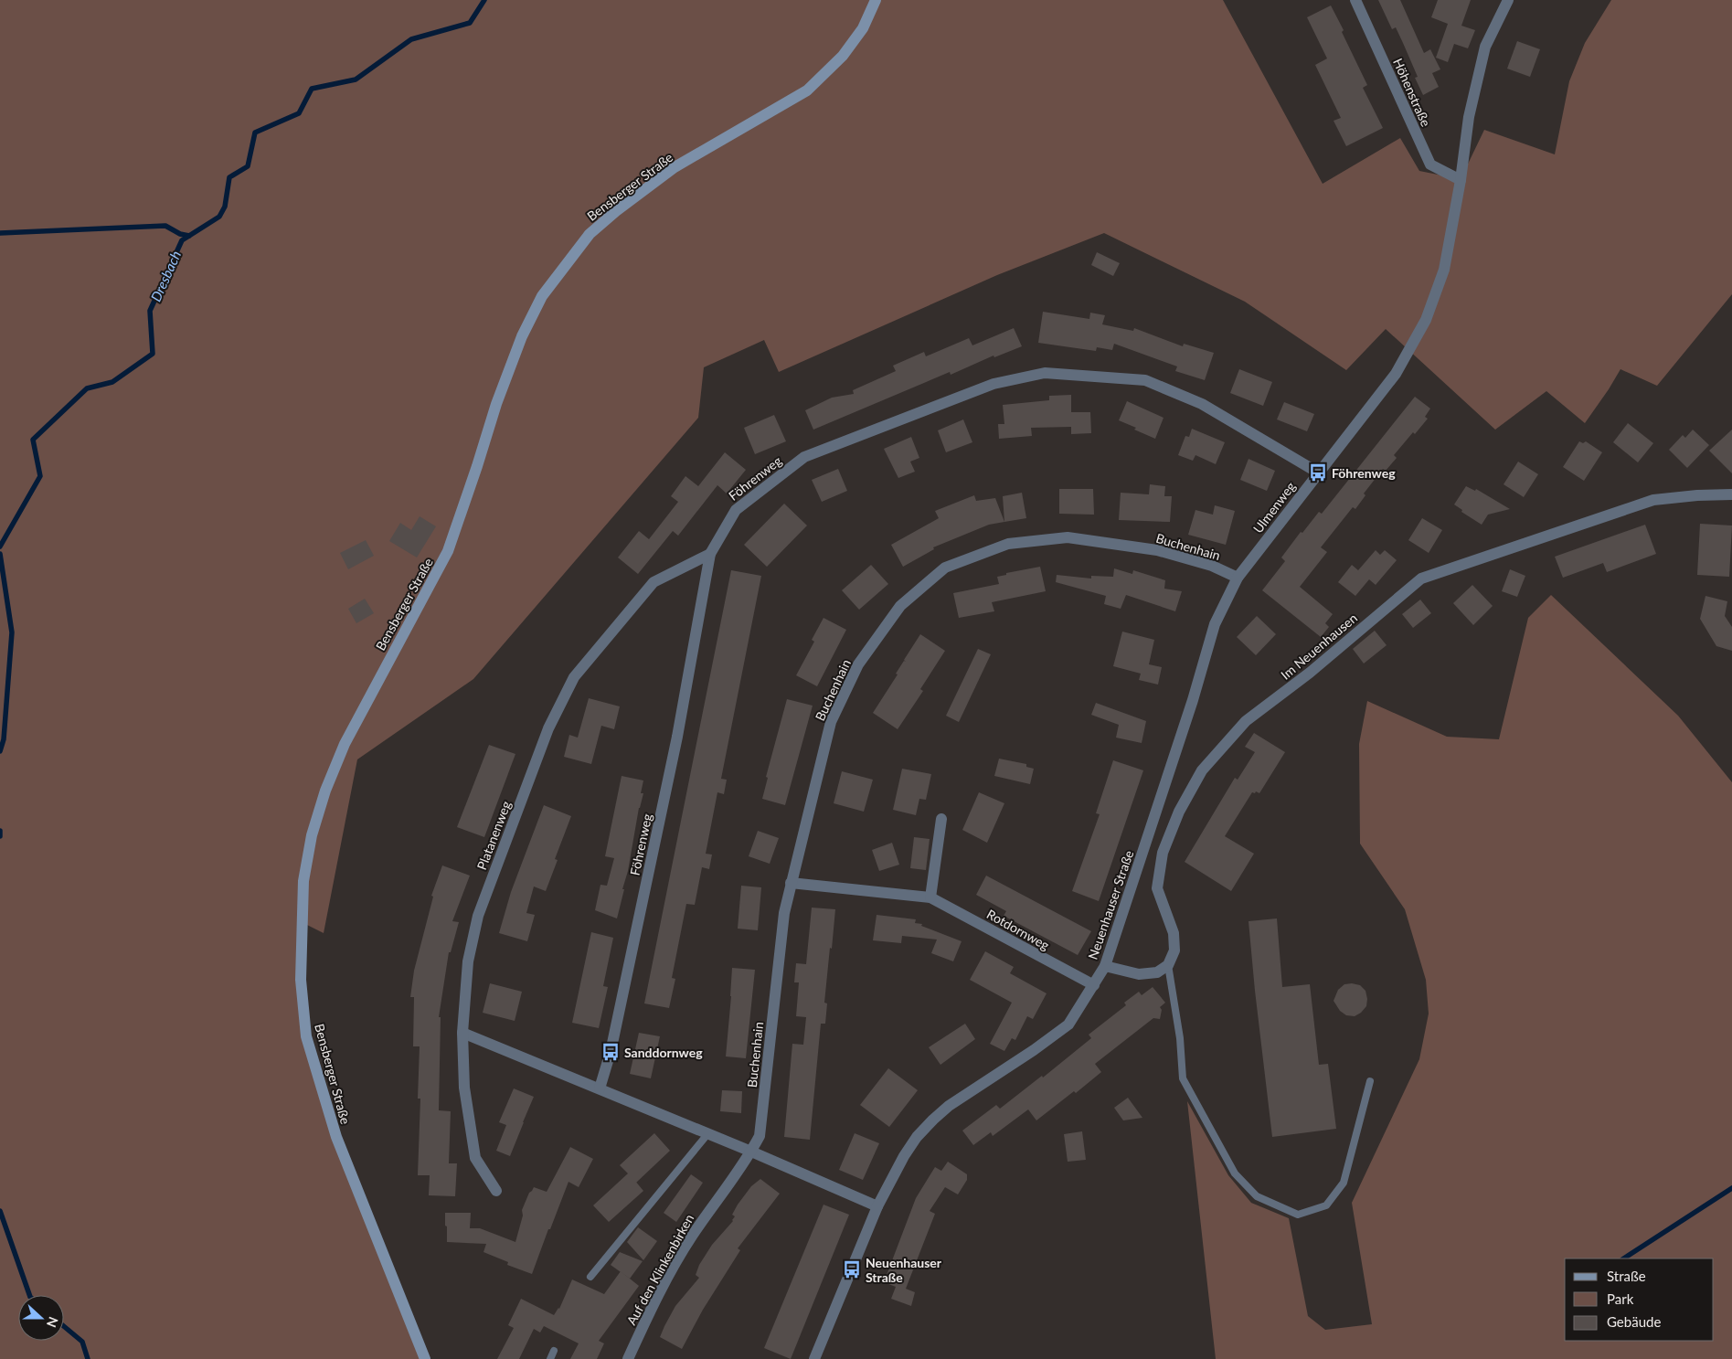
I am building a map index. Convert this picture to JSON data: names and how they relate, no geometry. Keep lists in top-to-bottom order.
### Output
{
  "streets": {
    "main road": ["Bensberger Straße"],
    "street": [
      "Höhenstraße",
      "Föhrenweg",
      "Ulmenweg",
      "Buchenhain",
      "Im Neuenhausen",
      "Platanenweg",
      "Neuenhauser Straße",
      "Rotdornweg",
      "Auf den Klinkenbirken"
    ]
  },
  "crossings": [
    ["Höhenstraße", "Ulmenweg"],
    ["Föhrenweg", "Ulmenweg"],
    ["Föhrenweg", "Platanenweg"],
    ["Ulmenweg", "Buchenhain"],
    ["Ulmenweg", "Neuenhauser Straße"],
    ["Buchenhain", "Rotdornweg"],
    ["Buchenhain", "Auf den Klinkenbirken"],
    ["Neuenhauser Straße", "Rotdornweg"]
  ],
  "water": ["Dresbach"],
  "places": {
    "bus stop": ["Föhrenweg", "Sanddornweg", "Neuenhauser Straße"]
  },
  "legend": ["Straße", "Park", "Gebäude"],
  "north": "right"
}
